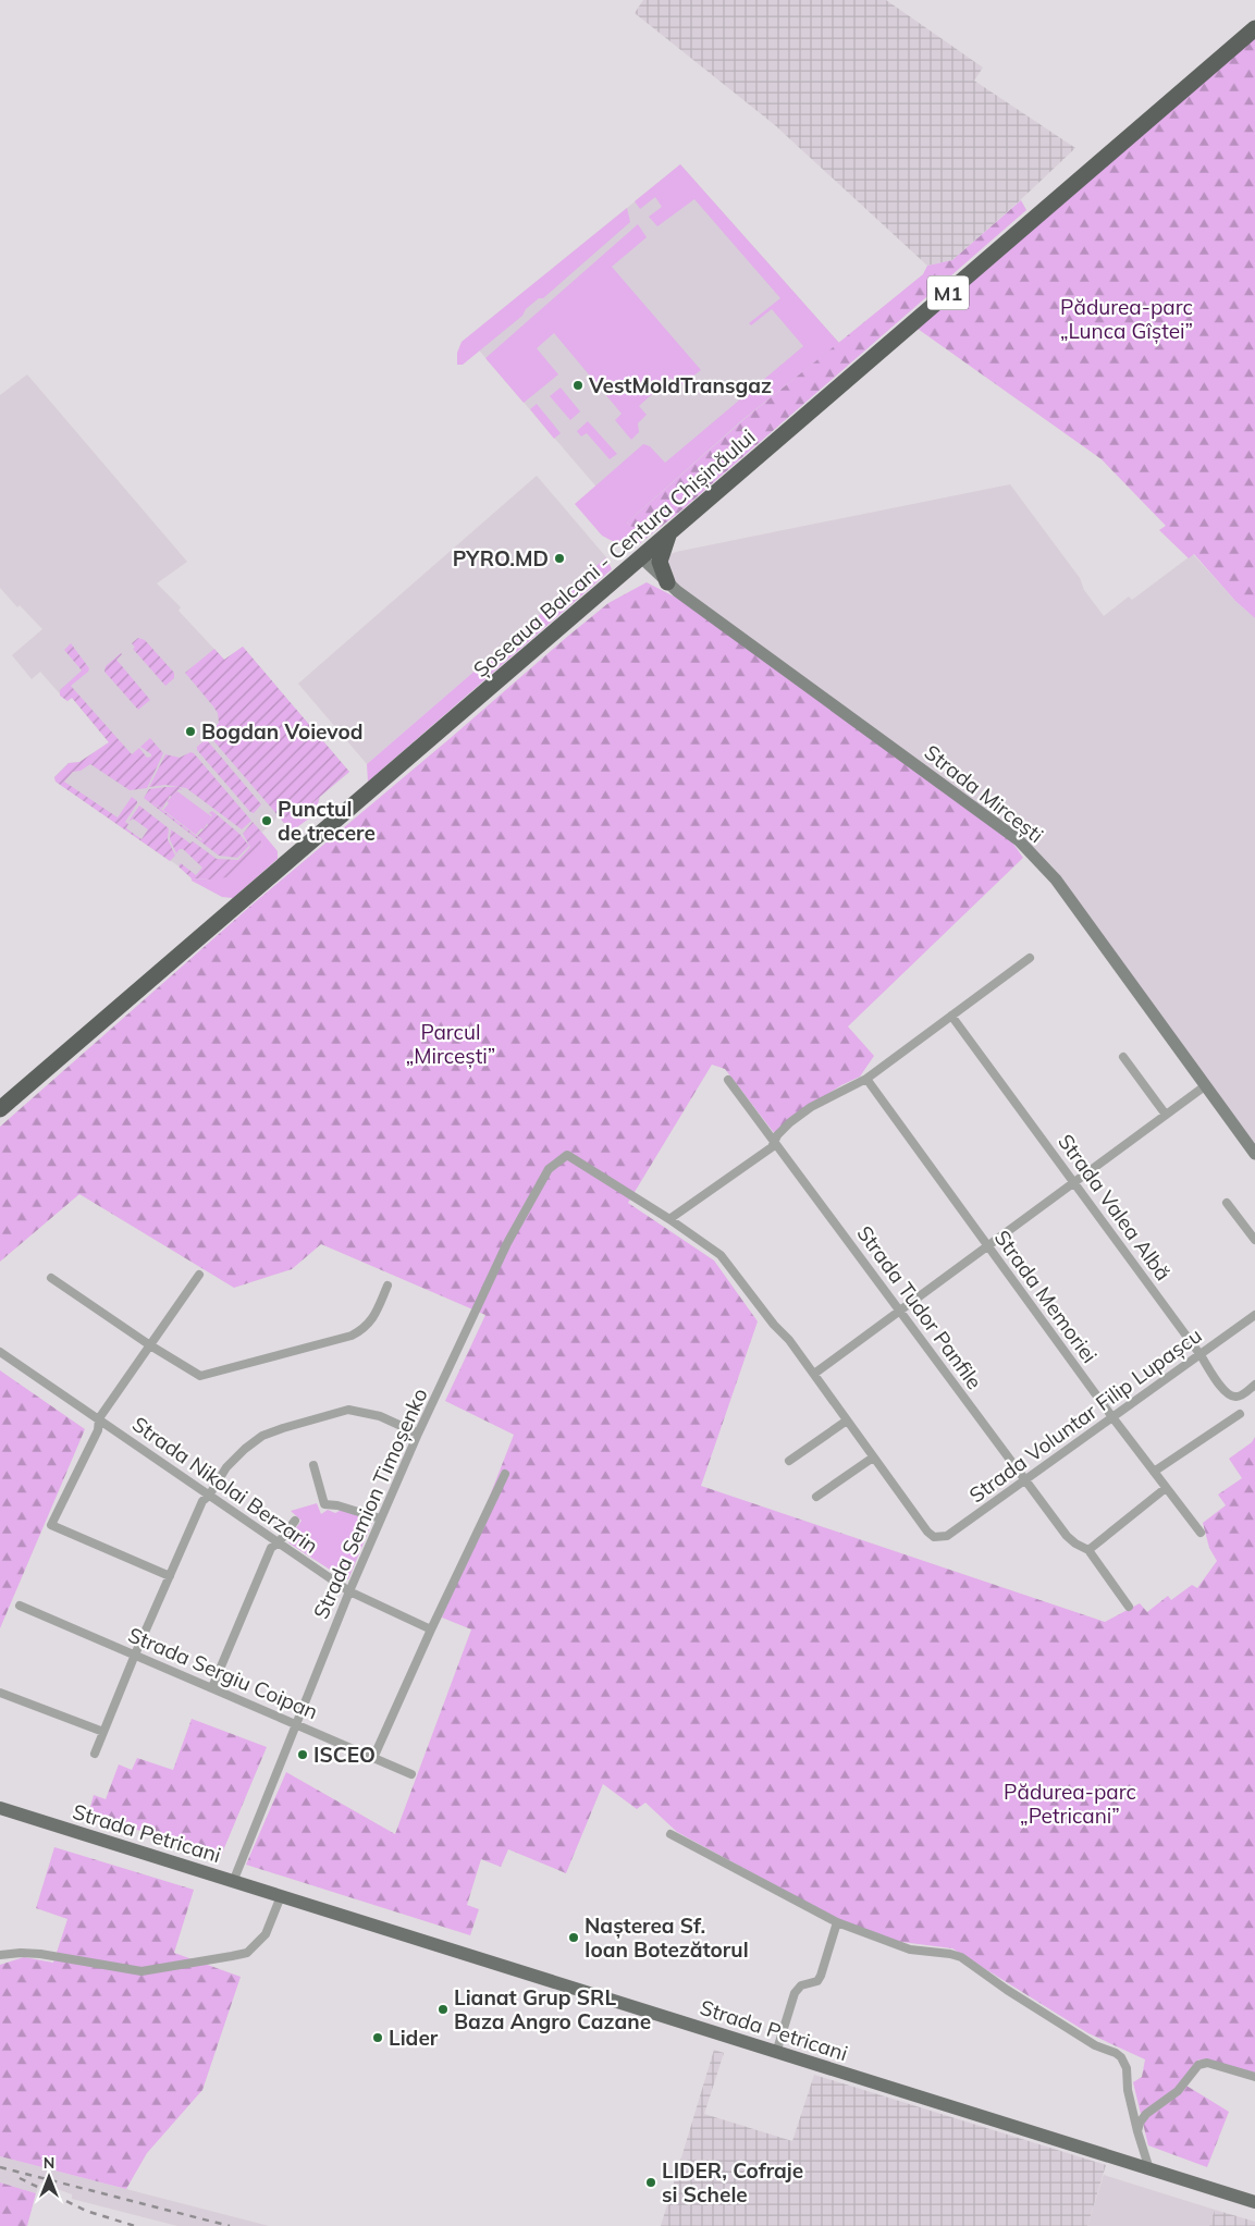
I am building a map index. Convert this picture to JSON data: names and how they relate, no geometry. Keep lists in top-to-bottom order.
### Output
{
  "streets": {
    "highway": ["M1", "Șoseaua Balcani - Centura Chișinăului"],
    "main road": ["Strada Mircești", "Strada Petricani"],
    "street": [
      "Strada Valea Albă",
      "Strada Memoriei",
      "Strada Tudor Panfile",
      "Strada Voluntar Filip Lupașcu",
      "Strada Nikolai Berzarin",
      "Strada Semion Timoșenko",
      "Strada Sergiu Coipan"
    ]
  },
  "crossings": [
    ["Șoseaua Balcani - Centura Chișinăului", "Strada Mircești"],
    ["Strada Valea Albă", "Strada Voluntar Filip Lupașcu"],
    ["Strada Memoriei", "Strada Voluntar Filip Lupașcu"],
    ["Strada Tudor Panfile", "Strada Voluntar Filip Lupașcu"],
    ["Strada Nikolai Berzarin", "Strada Semion Timoșenko"],
    ["Strada Semion Timoșenko", "Strada Sergiu Coipan"],
    ["Strada Semion Timoșenko", "Strada Petricani"]
  ],
  "parks": ["Pădurea-parc „Lunca Gîștei”", "Parcul „Mircești”", "Pădurea-parc „Petricani”"],
  "places": [
    "VestMoldTransgaz",
    "PYRO.MD",
    "Bogdan Voievod",
    "Punctul de trecere",
    "ISCEO",
    "Nașterea Sf. Ioan Botezătorul",
    "Lianat Grup SRL Baza Angro Cazane",
    "Lider",
    "LIDER, Cofraje si Schele"
  ],
  "north": "top"
}
